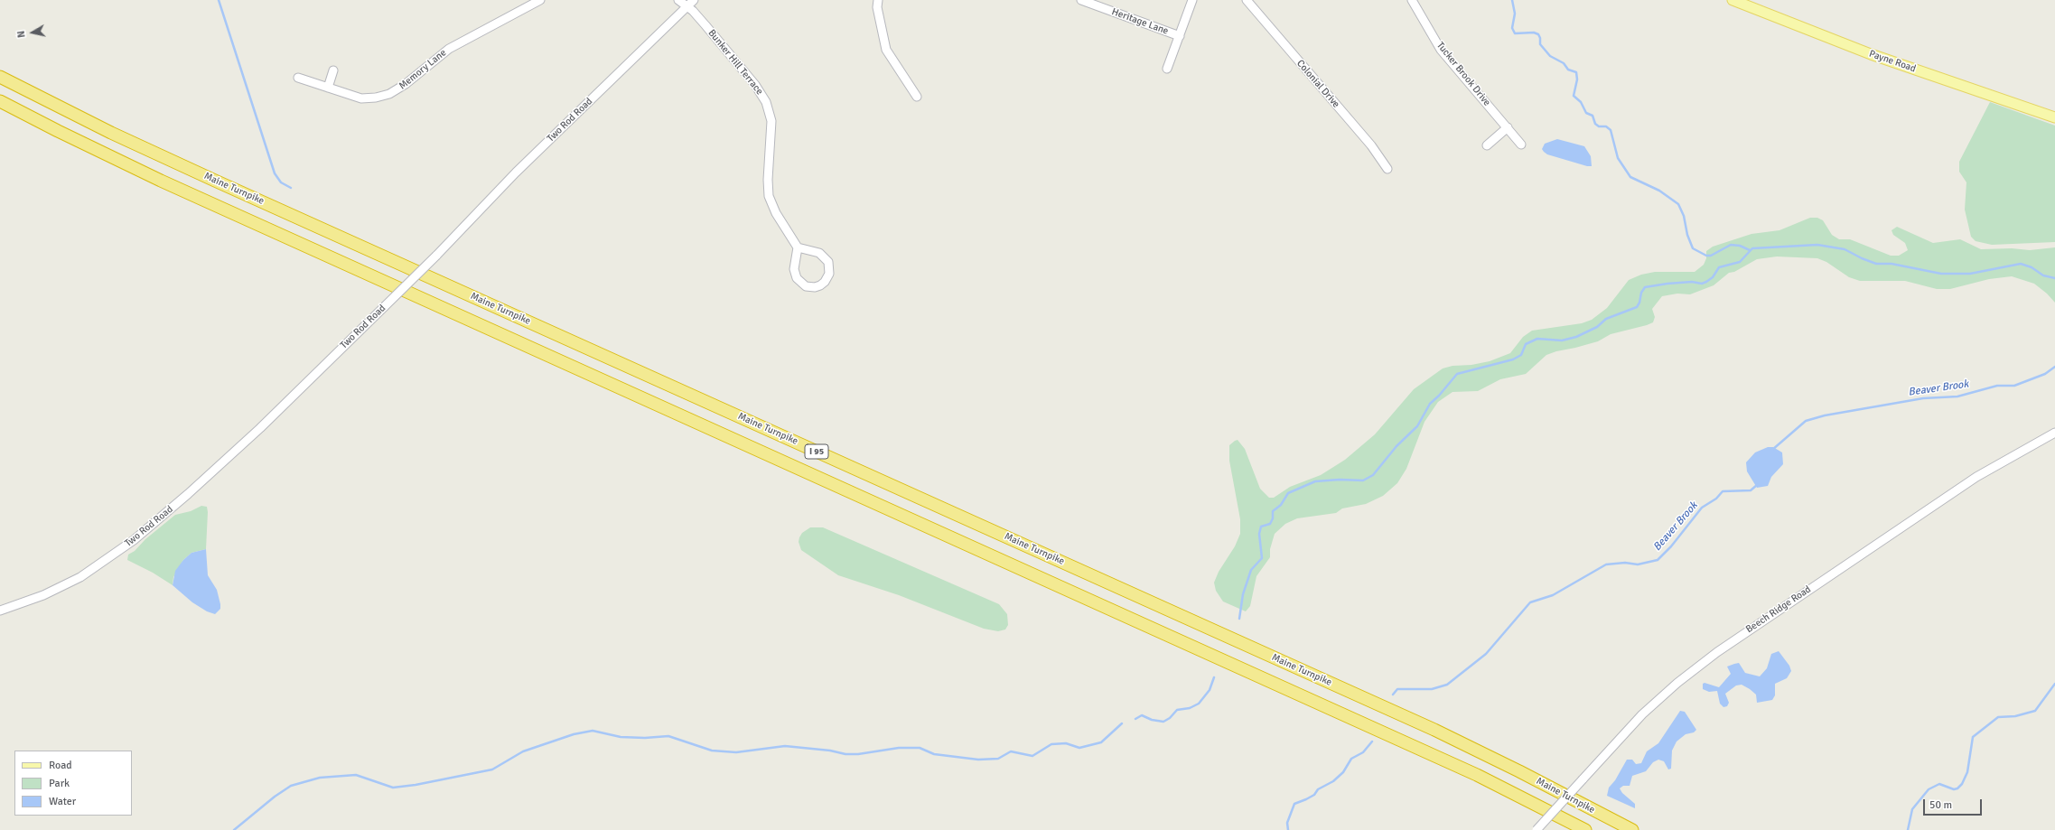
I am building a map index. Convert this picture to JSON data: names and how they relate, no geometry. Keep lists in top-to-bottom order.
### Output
{
  "streets": {
    "highway": ["Maine Turnpike", "I 95"],
    "main road": ["Payne Road"],
    "street": [
      "Heritage Lane",
      "Bunker Hill Terrace",
      "Memory Lane",
      "Tucker Brook Drive",
      "Colonial Drive",
      "Two Rod Road",
      "Beech Ridge Road"
    ]
  },
  "crossings": [
    ["Bunker Hill Terrace", "Two Rod Road"]
  ],
  "water": ["Beaver Brook"],
  "legend": ["Road", "Park", "Water"],
  "scale_bar": "50 m",
  "north": "left"
}
